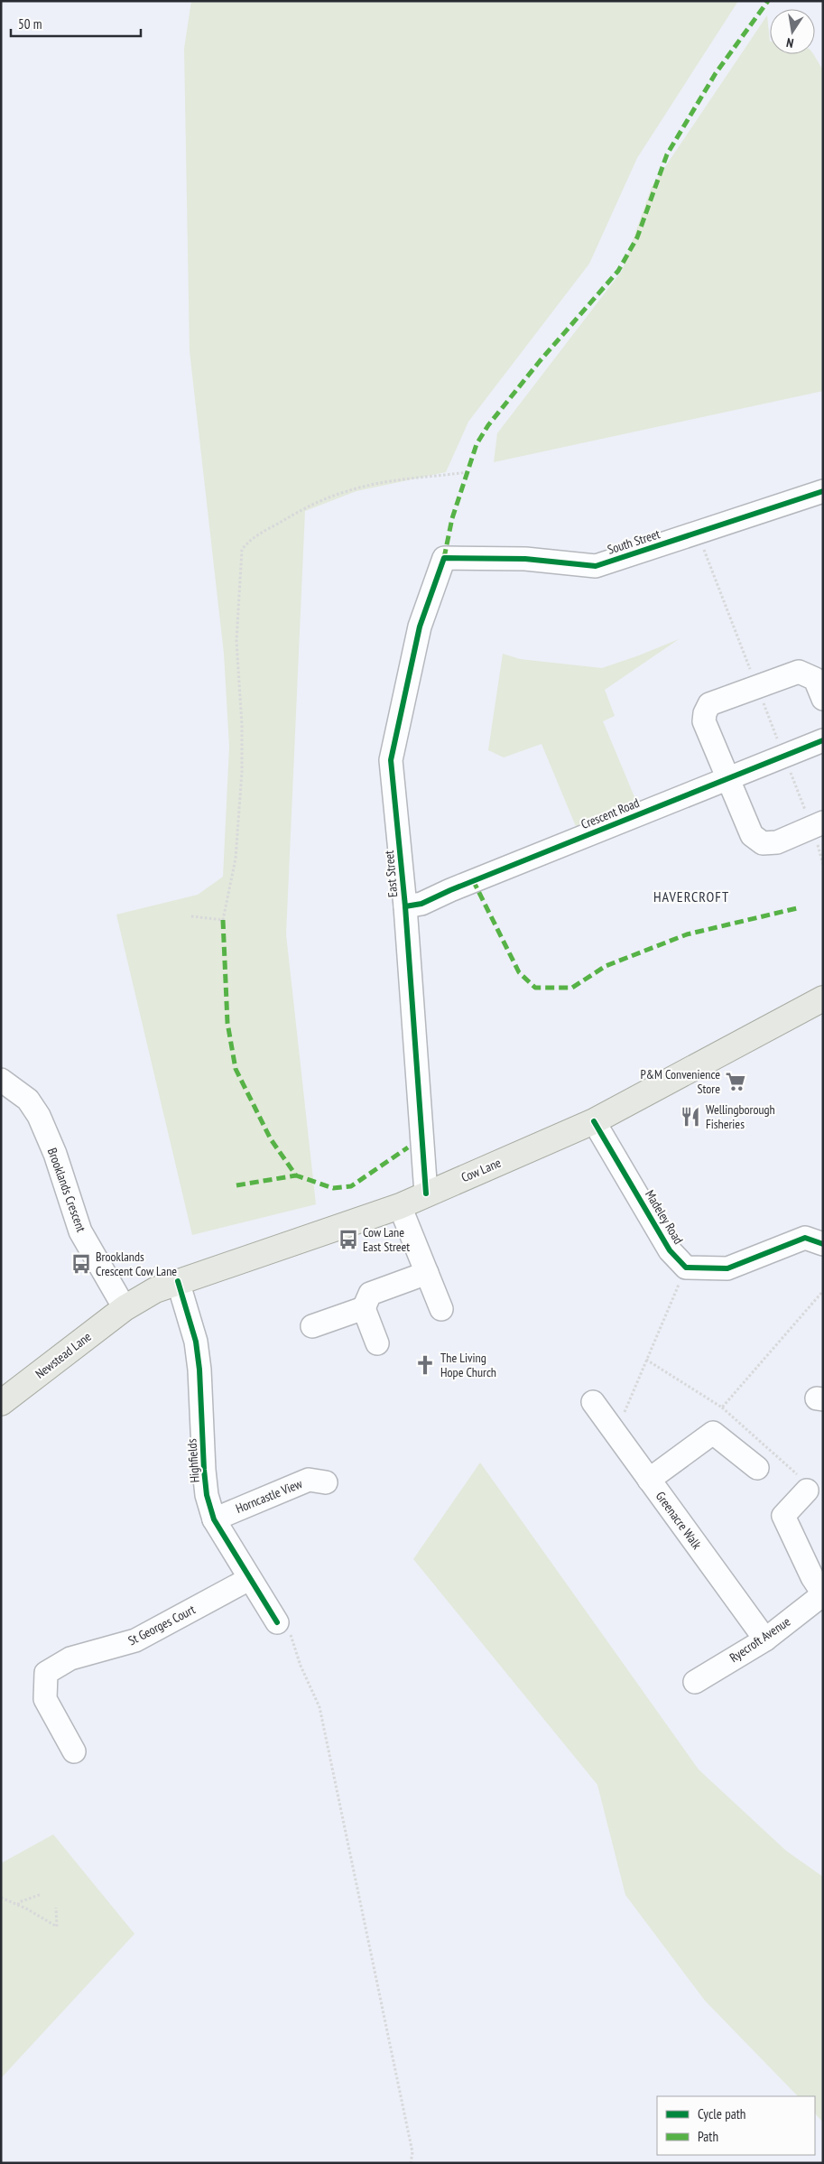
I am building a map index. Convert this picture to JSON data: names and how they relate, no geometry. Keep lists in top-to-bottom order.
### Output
{
  "streets": {
    "main road": ["Cow Lane", "Newstead Lane"],
    "street": [
      "South Street",
      "Crescent Road",
      "East Street",
      "Brooklands Crescent",
      "Madeley Road",
      "Highfields",
      "Horncastle View",
      "Greenacre Walk",
      "St Georges Court",
      "Ryecroft Avenue"
    ]
  },
  "crossings": [
    ["South Street", "East Street"],
    ["Crescent Road", "East Street"],
    ["East Street", "Cow Lane"],
    ["Cow Lane", "Brooklands Crescent"],
    ["Cow Lane", "Madeley Road"],
    ["Cow Lane", "Newstead Lane"],
    ["Cow Lane", "Highfields"],
    ["Brooklands Crescent", "Newstead Lane"],
    ["Highfields", "Horncastle View"],
    ["Highfields", "St Georges Court"],
    ["Greenacre Walk", "Ryecroft Avenue"]
  ],
  "districts": ["HAVERCROFT"],
  "places": {
    "supermarket": ["P&M Convenience Store"],
    "restaurant": ["Wellingborough Fisheries"],
    "bus stop": ["Cow Lane East Street", "Brooklands Crescent Cow Lane"],
    "church": ["The Living Hope Church"]
  },
  "legend": ["Cycle path", "Path"],
  "scale_bar": "50 m",
  "north": "bottom"
}
